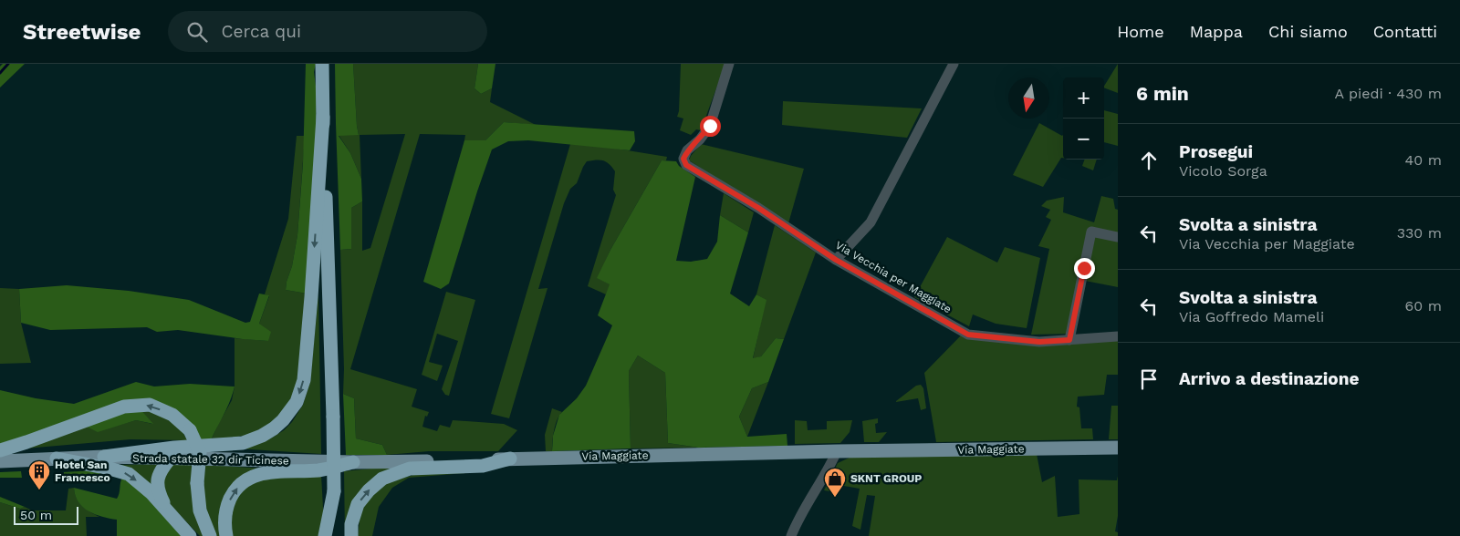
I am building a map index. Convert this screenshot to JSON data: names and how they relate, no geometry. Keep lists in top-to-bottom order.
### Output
{
  "streets": {
    "main road": ["Via Maggiate", "Strada statale 32 dir Ticinese"],
    "street": ["Via Vecchia per Maggiate"]
  },
  "crossings": [
    ["Via Maggiate", "Strada statale 32 dir Ticinese"]
  ],
  "places": {
    "building": ["Hotel San Francesco"],
    "shop": ["SKNT GROUP"]
  },
  "scale_bar": "50 m",
  "north": "bottom",
  "page": {
    "header": "Streetwise",
    "search": "Cerca qui",
    "nav": [
      "Home",
      "Mappa",
      "Chi siamo",
      "Contatti"
    ],
    "heading": ["6 min", "A piedi · 430 m"],
    "map_buttons": ["+", "−"],
    "list": [
      ["Prosegui", "Vicolo Sorga", "40 m"],
      ["Svolta a sinistra", "Via Vecchia per Maggiate", "330 m"],
      ["Svolta a sinistra", "Via Goffredo Mameli", "60 m"],
      "Arrivo a destinazione"
    ],
    "scale": "50 m"
  }
}
